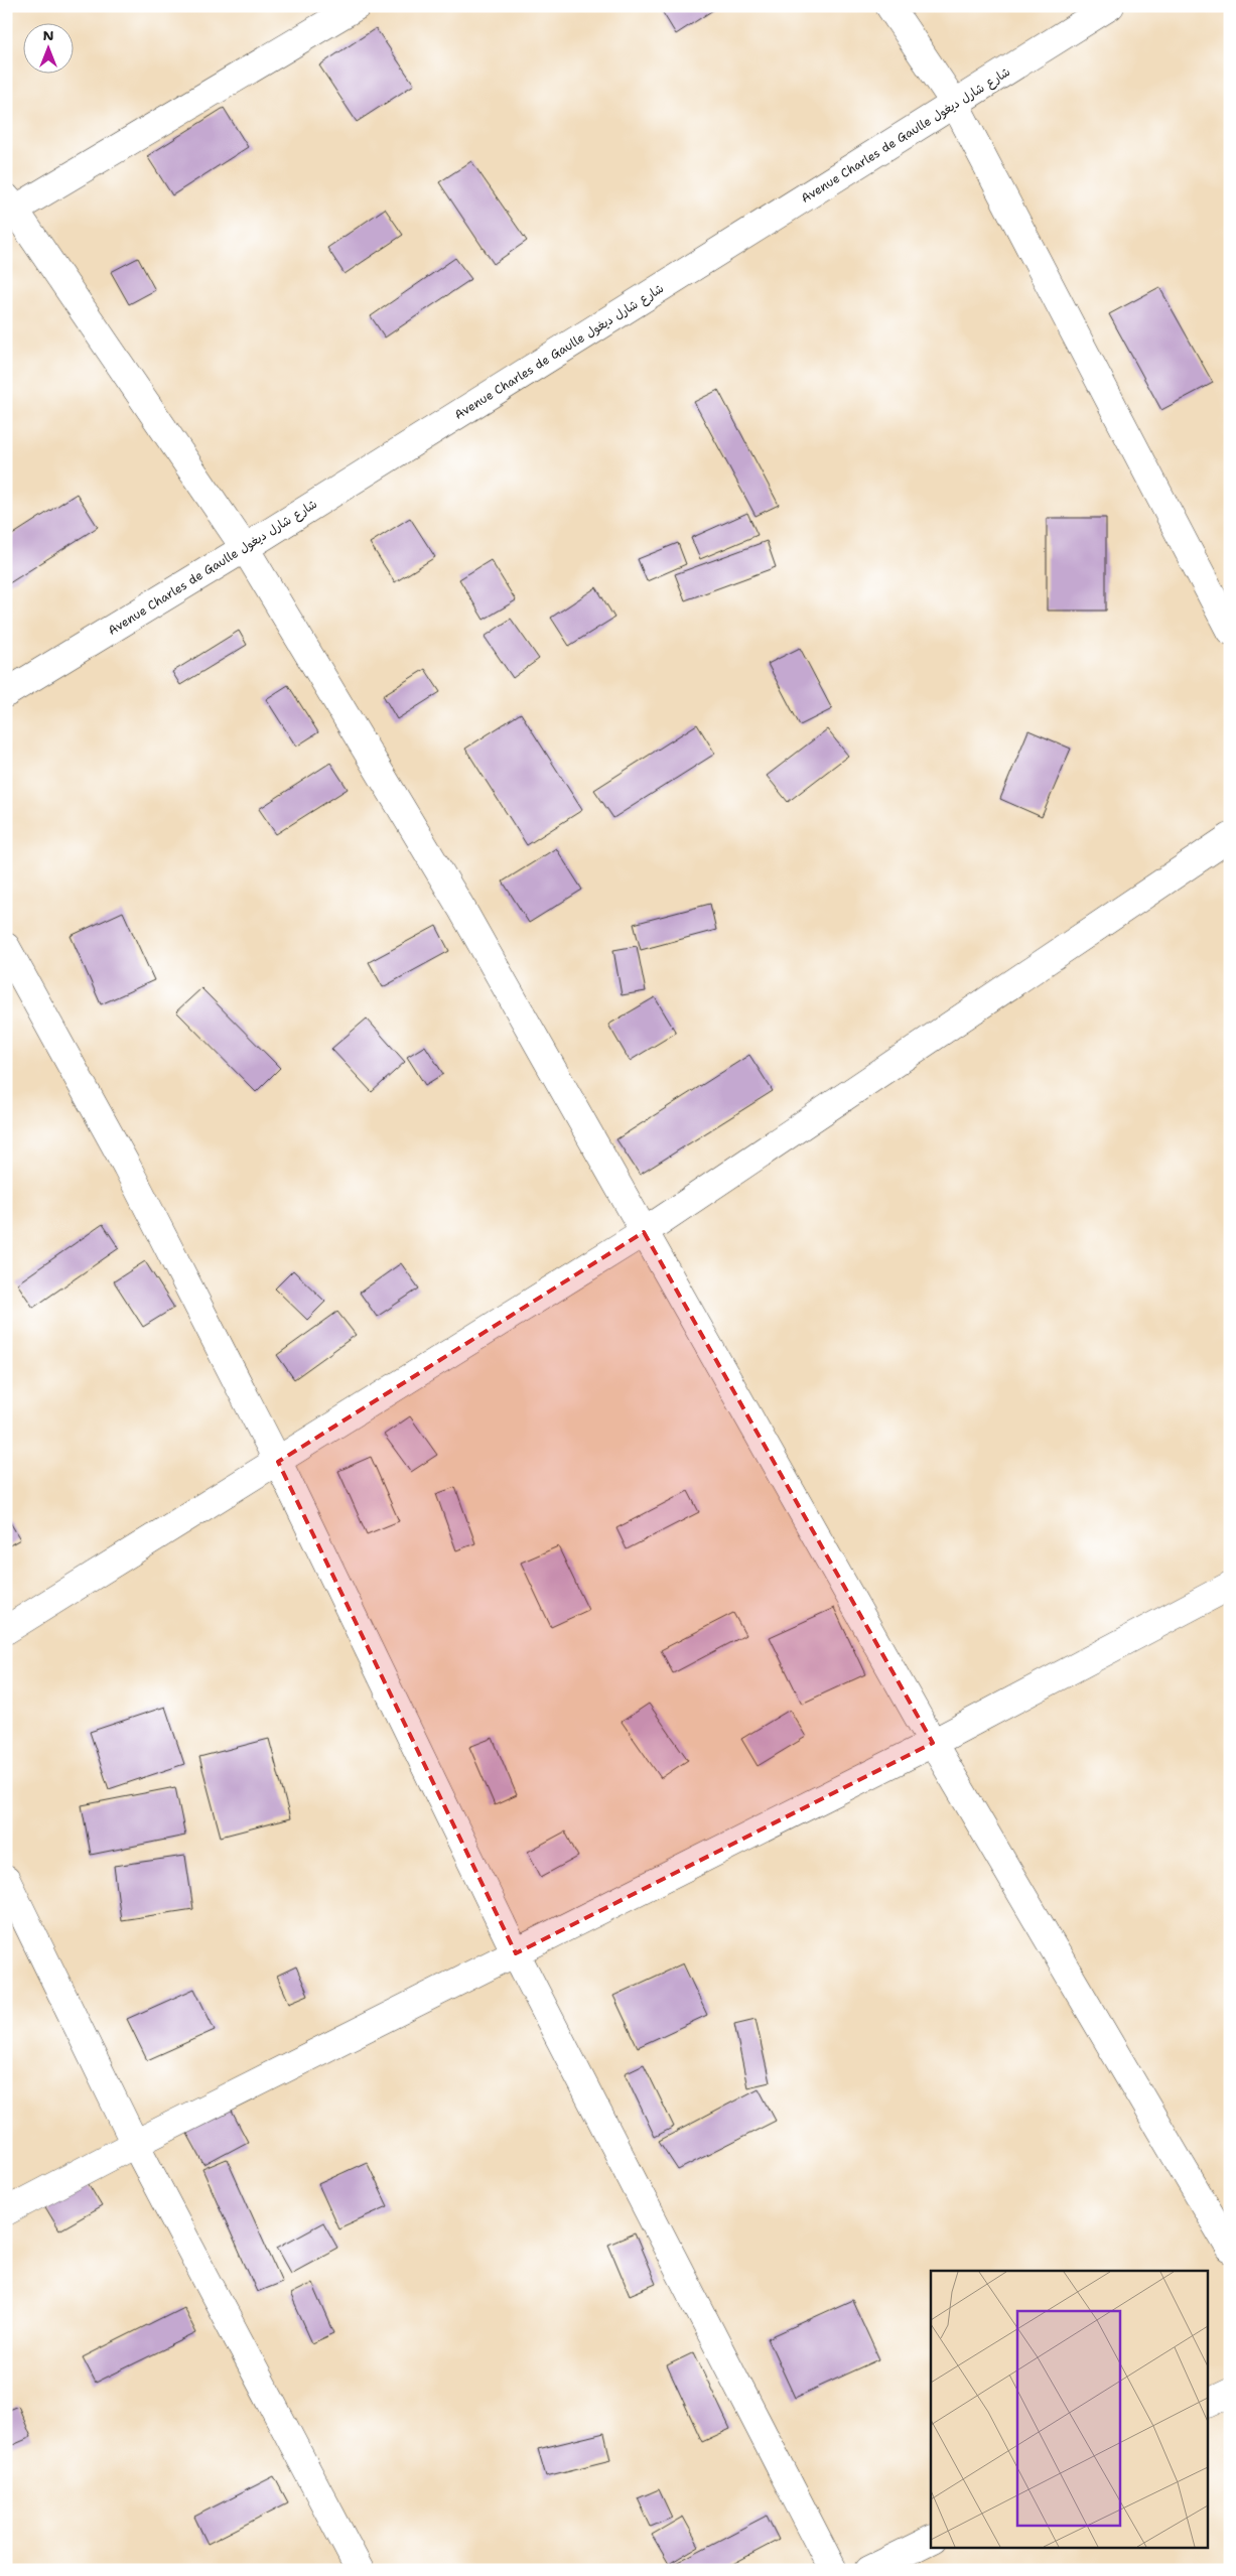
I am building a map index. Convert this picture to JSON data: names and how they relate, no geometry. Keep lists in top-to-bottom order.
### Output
{
  "streets": {
    "street": ["Avenue Charles de Gaulle شارع شارل ديغول"]
  },
  "north": "top"
}
